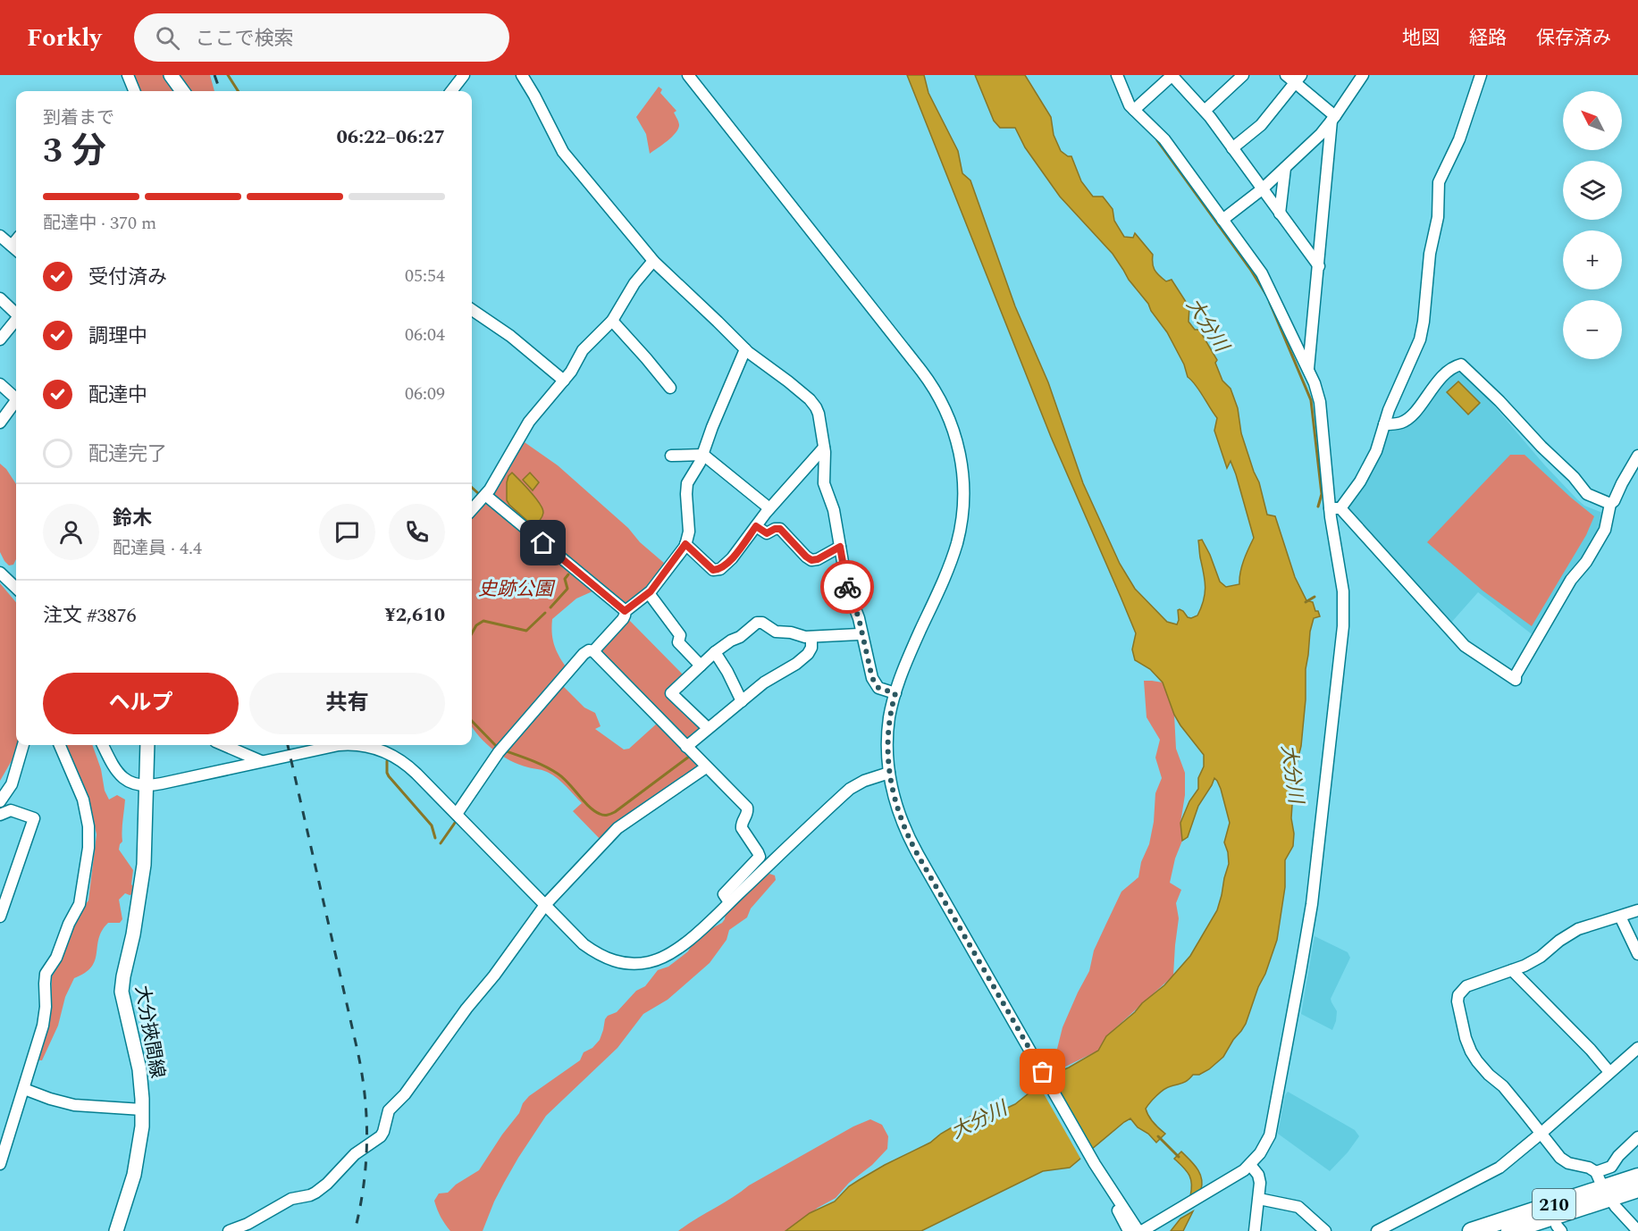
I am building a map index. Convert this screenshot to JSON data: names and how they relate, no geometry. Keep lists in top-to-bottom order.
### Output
{
  "streets": {
    "highway": ["210"],
    "main road": ["大分挾間線"]
  },
  "water": ["大分川"],
  "parks": ["史跡公園"],
  "north": "top left",
  "page": {
    "header": "Forkly",
    "search": "ここで検索",
    "nav": ["地図", "経路", "保存済み"],
    "map_buttons": ["+", "−"],
    "heading": ["3 分", "到着まで", "06:22–06:27"],
    "panel": [
      "鈴木",
      "配達員 · 4.4",
      "注文 #3876",
      "¥2,610"
    ],
    "bar": "配達中 · 370 m",
    "list": [
      ["受付済み", "05:54"],
      ["調理中", "06:04"],
      ["配達中", "06:09"],
      "配達完了"
    ],
    "buttons": ["ヘルプ", "共有"]
  }
}
